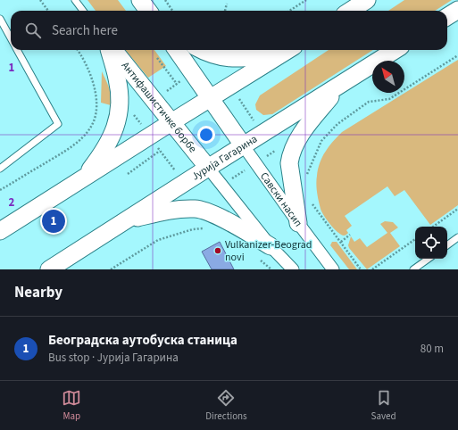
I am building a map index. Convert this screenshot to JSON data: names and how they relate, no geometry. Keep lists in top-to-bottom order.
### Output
{
  "streets": {
    "main road": ["Антифашистичке борбе", "Јурија Гагарина"],
    "street": ["Савски насип"]
  },
  "crossings": [
    ["Антифашистичке борбе", "Јурија Гагарина"],
    ["Јурија Гагарина", "Савски насип"]
  ],
  "places": ["Vulkanizer-Beograd novi"],
  "north": "top left",
  "page": {
    "search": "Search here",
    "pins": "1",
    "heading": "Nearby",
    "list": [
      {
        "mark": "1",
        "name": "Београдска аутобуска станица",
        "note": "Bus stop · Јурија Гагарина",
        "value": "80 m"
      }
    ],
    "nav": ["Map", "Directions", "Saved"]
  },
  "grid": {
    "rows": ["1", "2"]
  }
}
